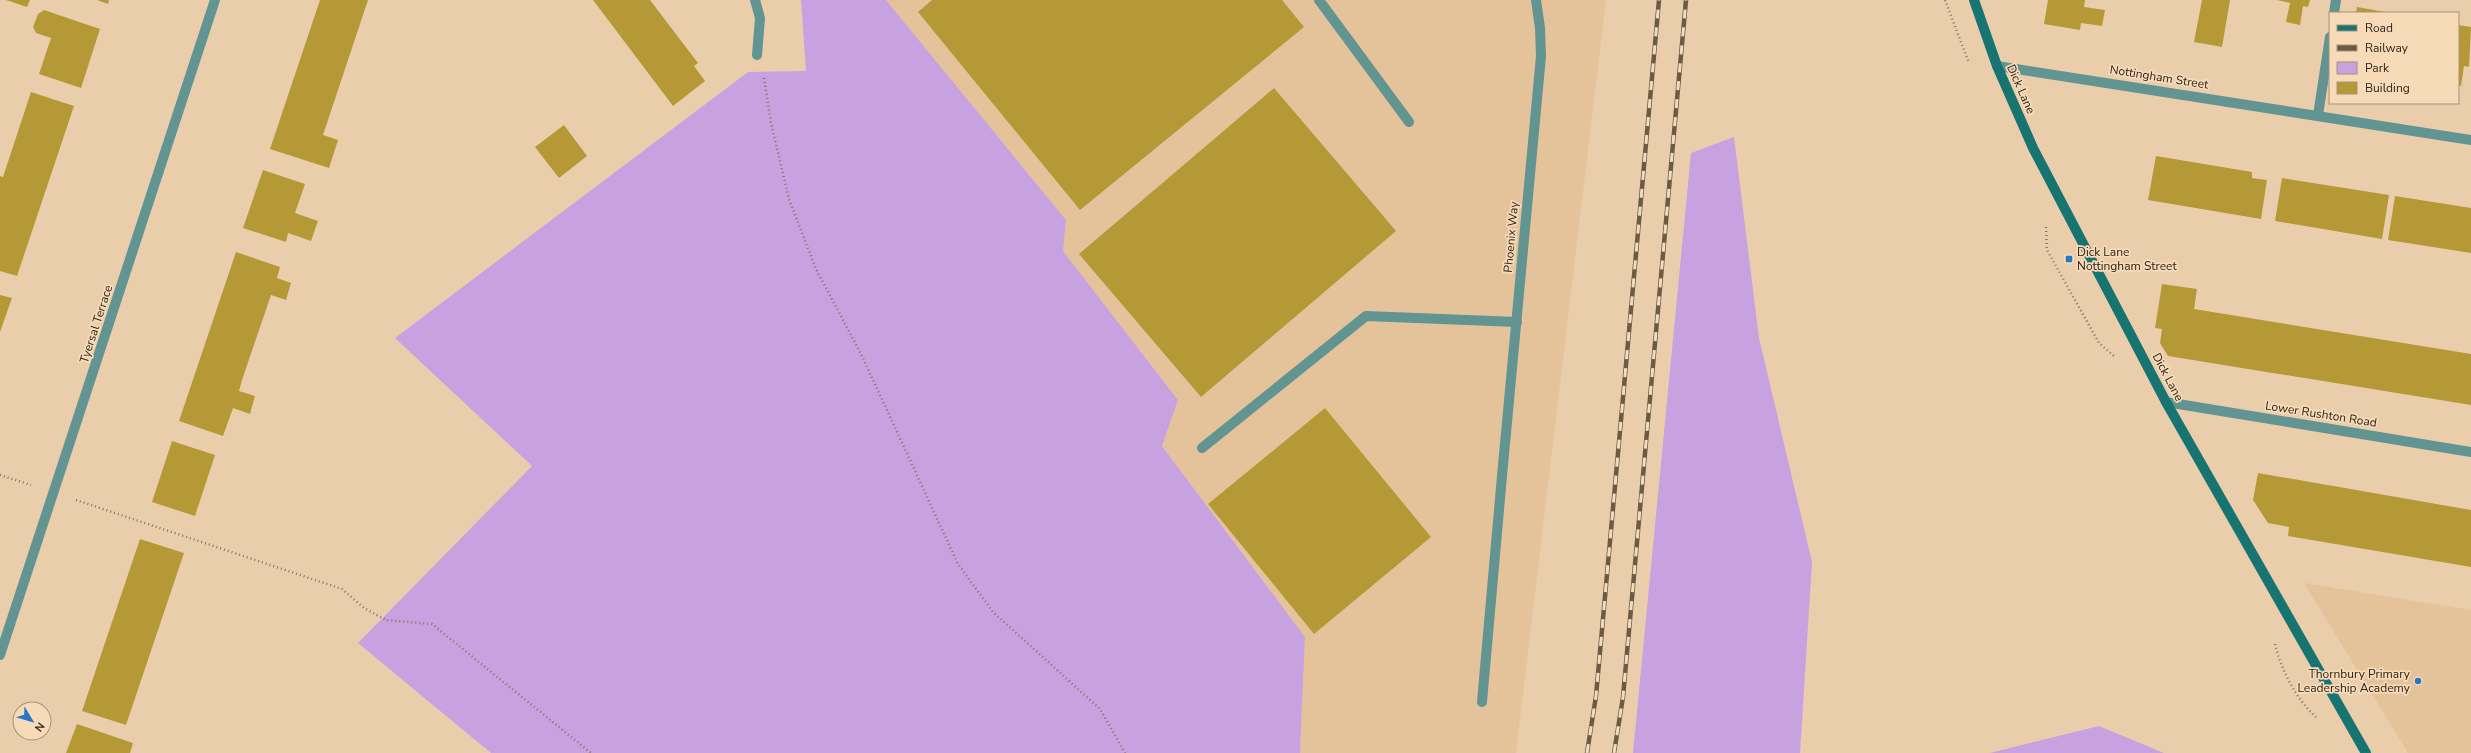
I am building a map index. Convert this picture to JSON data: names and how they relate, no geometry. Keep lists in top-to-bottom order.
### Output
{
  "streets": {
    "street": [
      "Nottingham Street",
      "Dick Lane",
      "Phoenix Way",
      "Tyersal Terrace",
      "Lower Rushton Road"
    ]
  },
  "crossings": [
    ["Nottingham Street", "Dick Lane"],
    ["Dick Lane", "Lower Rushton Road"]
  ],
  "places": {
    "transit": ["Dick Lane Nottingham Street"],
    "other": ["Thornbury Primary Leadership Academy"]
  },
  "legend": [
    "Road",
    "Railway",
    "Park",
    "Building"
  ],
  "north": "bottom right"
}
